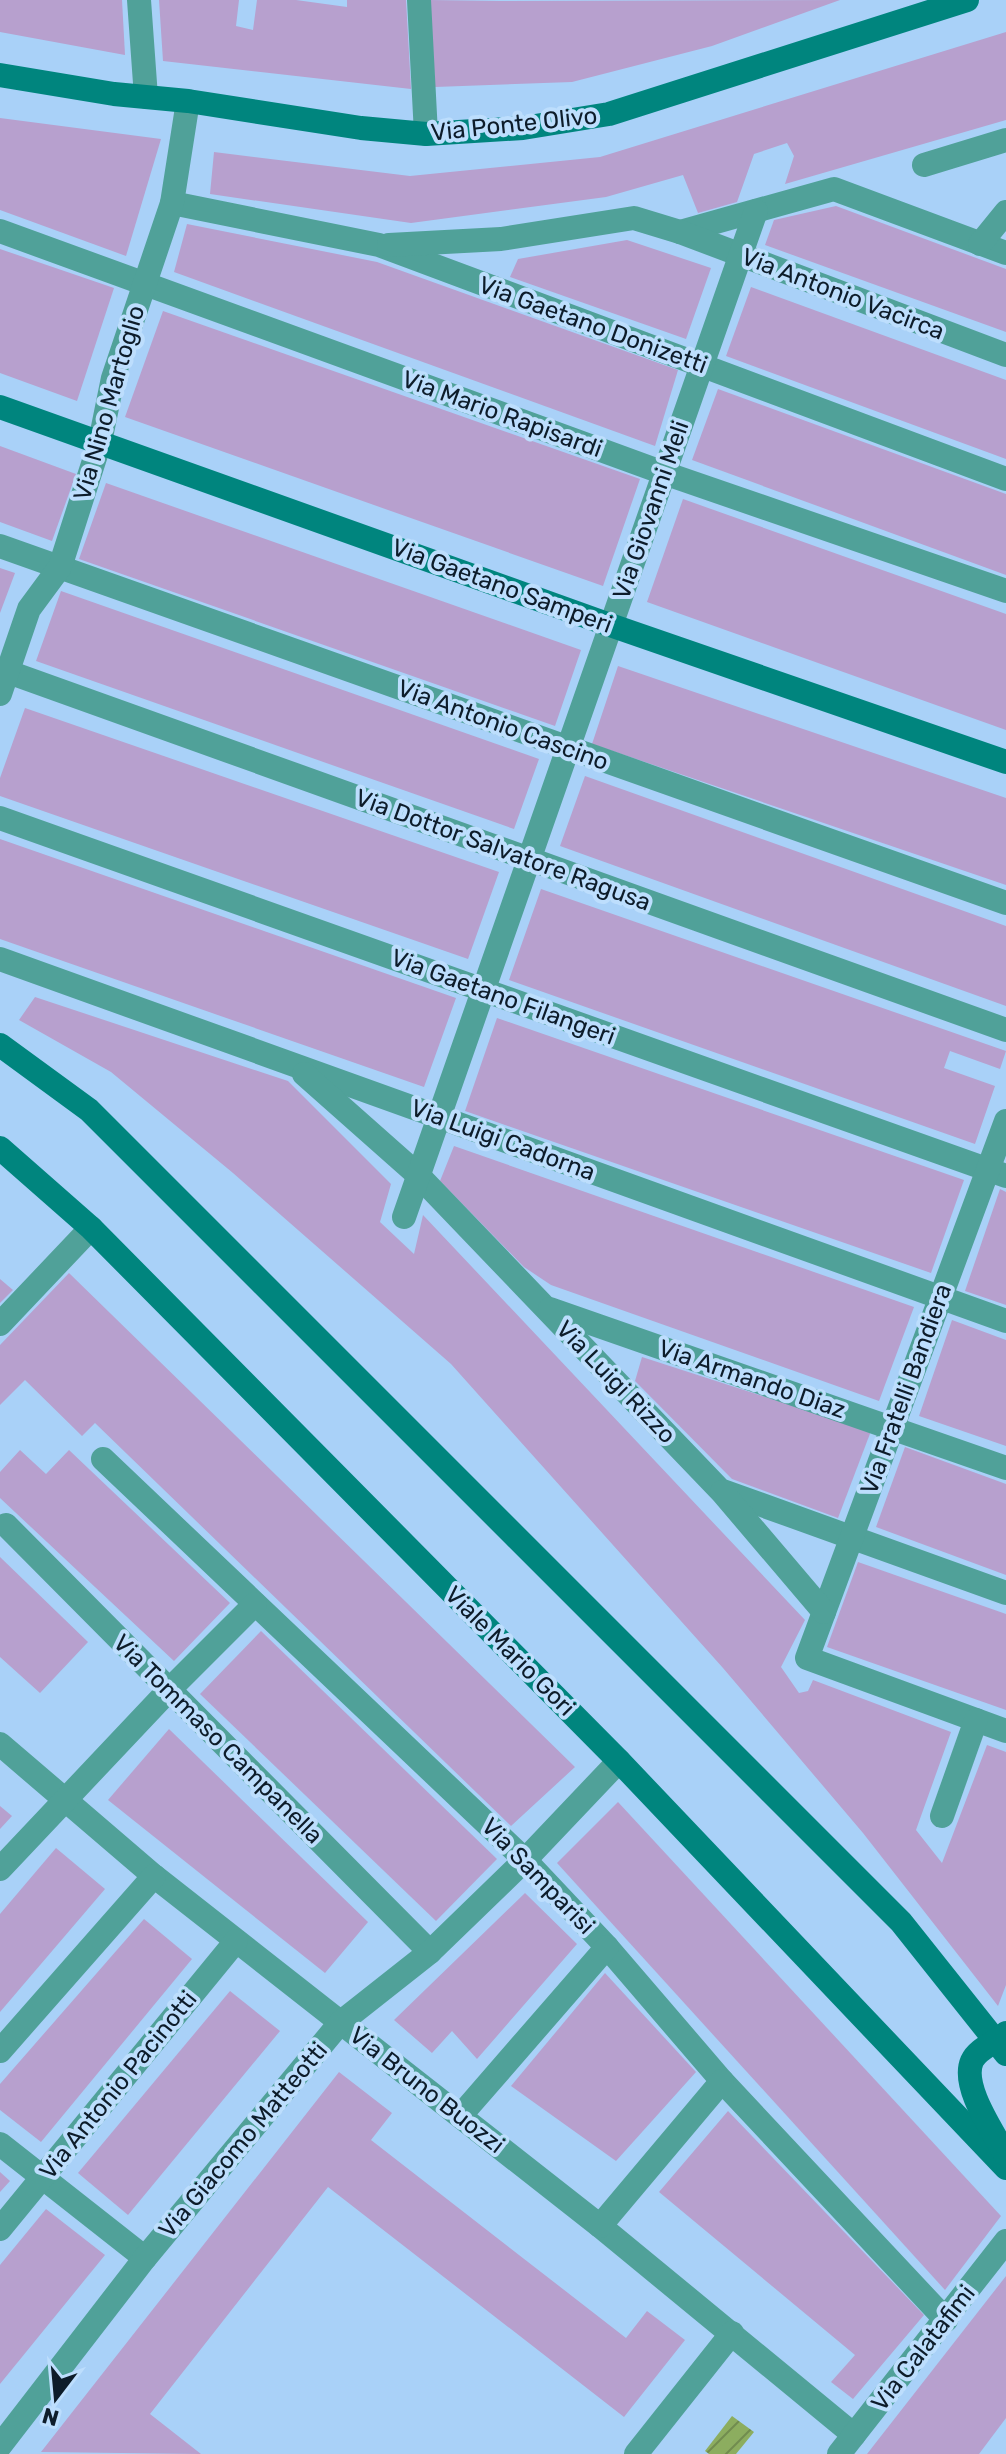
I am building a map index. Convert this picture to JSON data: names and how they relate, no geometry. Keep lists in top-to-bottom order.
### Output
{
  "streets": {
    "street": [
      "Via Ponte Olivo",
      "Via Antonio Vacirca",
      "Via Gaetano Donizetti",
      "Via Nino Martoglio",
      "Via Mario Rapisardi",
      "Via Giovanni Meli",
      "Via Gaetano Samperi",
      "Via Antonio Cascino",
      "Via Dottor Salvatore Ragusa",
      "Via Gaetano Filangeri",
      "Via Luigi Cadorna",
      "Via Armando Diaz",
      "Via Luigi Rizzo",
      "Via Fratelli Bandiera",
      "Viale Mario Gori",
      "Via Tommaso Campanella",
      "Via Samparisi",
      "Via Antonio Pacinotti",
      "Via Bruno Buozzi",
      "Via Giacomo Matteotti",
      "Via Calatafimi"
    ]
  },
  "crossings": [
    ["Via Ponte Olivo", "Via Nino Martoglio"],
    ["Via Antonio Vacirca", "Via Gaetano Donizetti"],
    ["Via Antonio Vacirca", "Via Giovanni Meli"],
    ["Via Gaetano Donizetti", "Via Nino Martoglio"],
    ["Via Gaetano Donizetti", "Via Giovanni Meli"],
    ["Via Nino Martoglio", "Via Mario Rapisardi"],
    ["Via Nino Martoglio", "Via Gaetano Samperi"],
    ["Via Nino Martoglio", "Via Antonio Cascino"],
    ["Via Nino Martoglio", "Via Dottor Salvatore Ragusa"],
    ["Via Mario Rapisardi", "Via Giovanni Meli"],
    ["Via Giovanni Meli", "Via Gaetano Samperi"],
    ["Via Giovanni Meli", "Via Antonio Cascino"],
    ["Via Giovanni Meli", "Via Dottor Salvatore Ragusa"],
    ["Via Giovanni Meli", "Via Gaetano Filangeri"],
    ["Via Giovanni Meli", "Via Luigi Cadorna"],
    ["Via Giovanni Meli", "Via Luigi Rizzo"],
    ["Via Gaetano Filangeri", "Via Fratelli Bandiera"],
    ["Via Luigi Cadorna", "Via Luigi Rizzo"],
    ["Via Luigi Cadorna", "Via Fratelli Bandiera"],
    ["Via Armando Diaz", "Via Luigi Rizzo"],
    ["Via Armando Diaz", "Via Fratelli Bandiera"],
    ["Via Luigi Rizzo", "Via Fratelli Bandiera"],
    ["Viale Mario Gori", "Via Giacomo Matteotti"],
    ["Via Tommaso Campanella", "Via Giacomo Matteotti"],
    ["Via Samparisi", "Via Giacomo Matteotti"],
    ["Via Samparisi", "Via Calatafimi"],
    ["Via Antonio Pacinotti", "Via Bruno Buozzi"],
    ["Via Bruno Buozzi", "Via Giacomo Matteotti"],
    ["Via Bruno Buozzi", "Via Calatafimi"]
  ],
  "north": "bottom"
}
